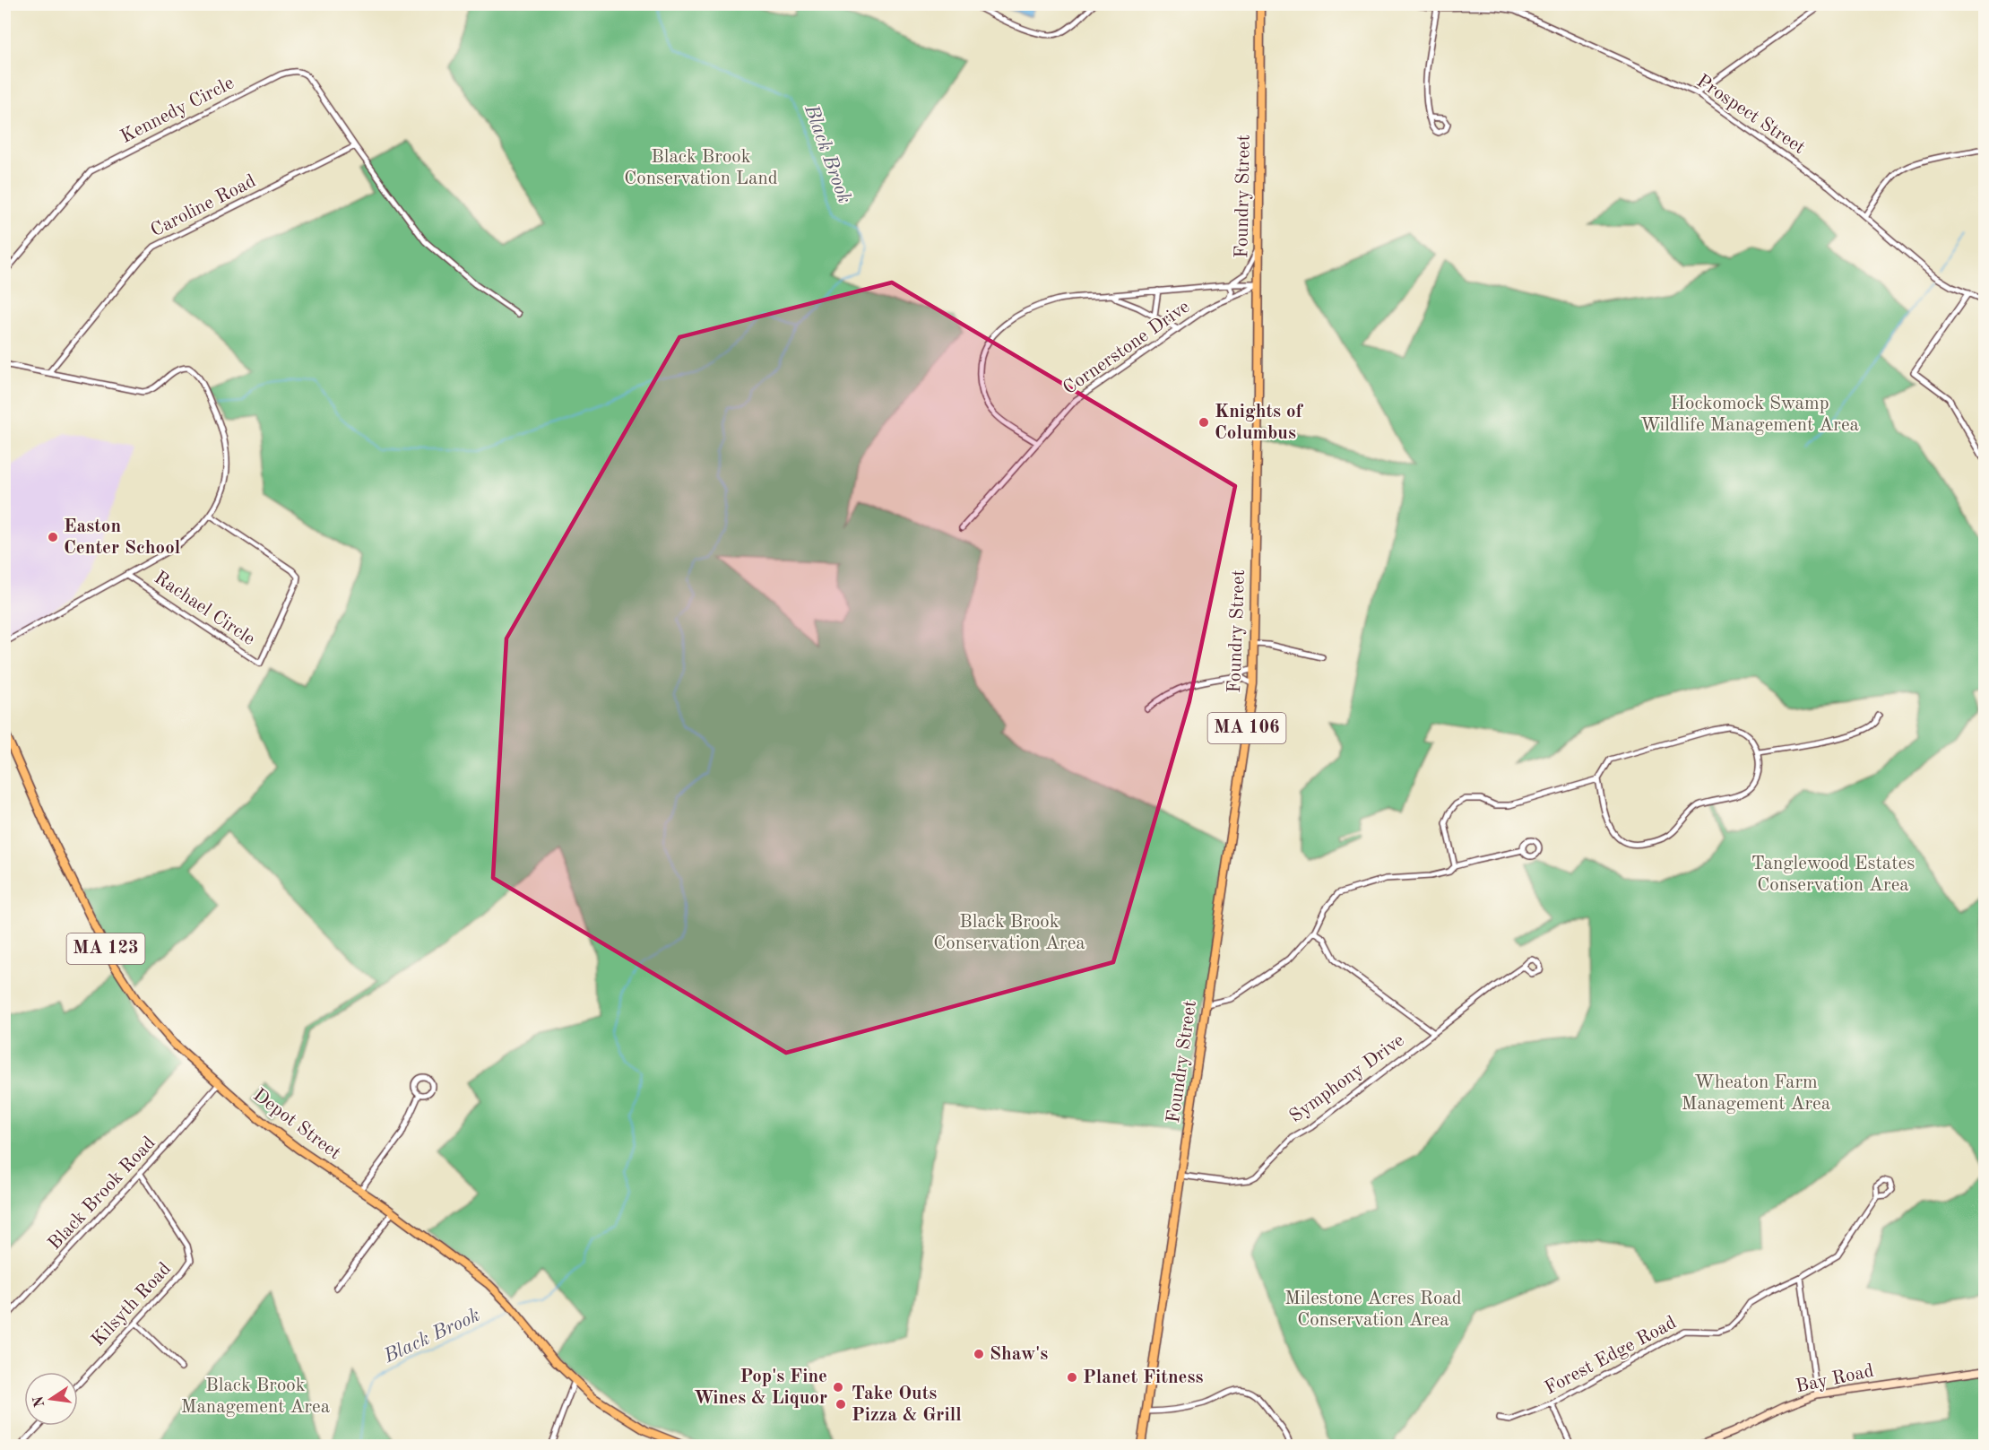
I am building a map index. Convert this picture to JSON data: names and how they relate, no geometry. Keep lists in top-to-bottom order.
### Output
{
  "streets": {
    "main road": [
      "Foundry Street",
      "MA 106",
      "MA 123",
      "Depot Street",
      "Bay Road"
    ],
    "street": [
      "Kennedy Circle",
      "Prospect Street",
      "Caroline Road",
      "Cornerstone Drive",
      "Rachael Circle",
      "Symphony Drive",
      "Black Brook Road",
      "Kilsyth Road",
      "Forest Edge Road"
    ]
  },
  "crossings": [
    ["Kennedy Circle", "Caroline Road"],
    ["Foundry Street", "Cornerstone Drive"],
    ["Foundry Street", "Symphony Drive"],
    ["Depot Street", "Black Brook Road"],
    ["Black Brook Road", "Kilsyth Road"]
  ],
  "water": ["Black Brook"],
  "parks": [
    "Black Brook Conservation Land",
    "Hockomock Swamp Wildlife Management Area",
    "Tanglewood Estates Conservation Area",
    "Black Brook Conservation Area",
    "Wheaton Farm Management Area",
    "Milestone Acres Road Conservation Area",
    "Black Brook Management Area"
  ],
  "places": [
    "Knights of Columbus",
    "Easton Center School",
    "Shaw's",
    "Planet Fitness",
    "Pop's Fine Wines & Liquor",
    "Take Outs Pizza & Grill"
  ],
  "north": "left"
}
